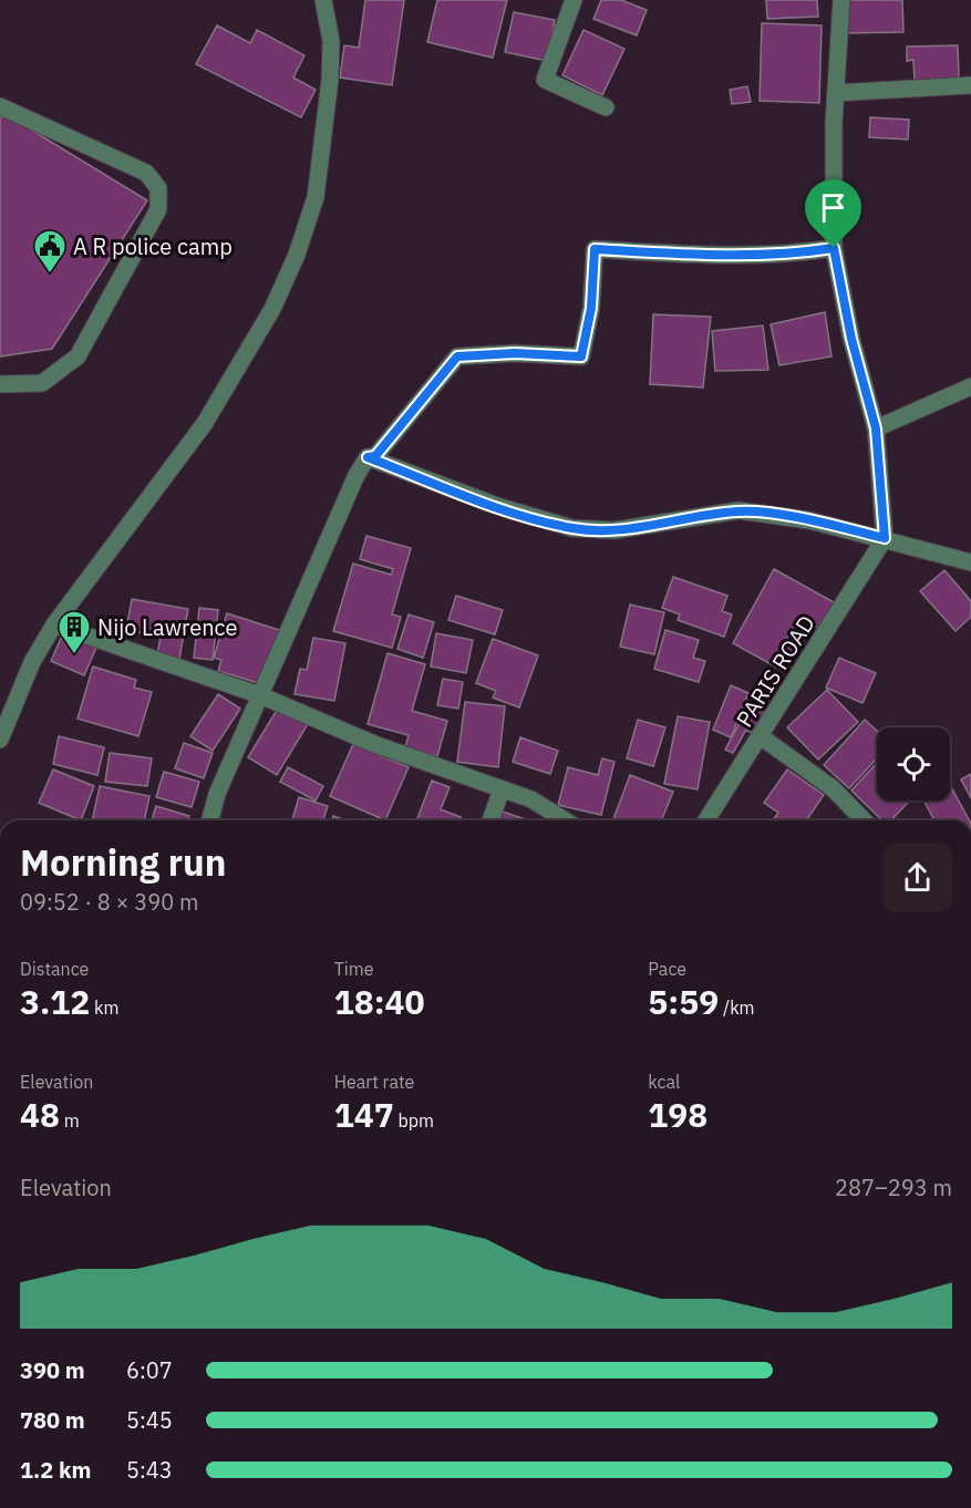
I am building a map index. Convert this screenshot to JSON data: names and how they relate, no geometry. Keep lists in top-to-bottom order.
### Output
{
  "streets": {
    "street": ["PARIS ROAD"]
  },
  "places": {
    "public building": ["A R police camp"],
    "building": ["Nijo Lawrence"]
  },
  "page": {
    "heading": ["Morning run", "09:52 · 8 × 390 m"],
    "stats": [
      ["Distance", "3.12 km"],
      ["Time", "18:40"],
      ["Pace", "5:59 /km"],
      ["Elevation", "48 m"],
      ["Heart rate", "147 bpm"],
      ["kcal", "198"]
    ],
    "chart": ["Elevation", "287–293 m"],
    "list": [
      {
        "name": "390 m",
        "note": "6:07"
      },
      {
        "name": "780 m",
        "note": "5:45"
      },
      {
        "name": "1.2 km",
        "note": "5:43"
      }
    ]
  }
}
